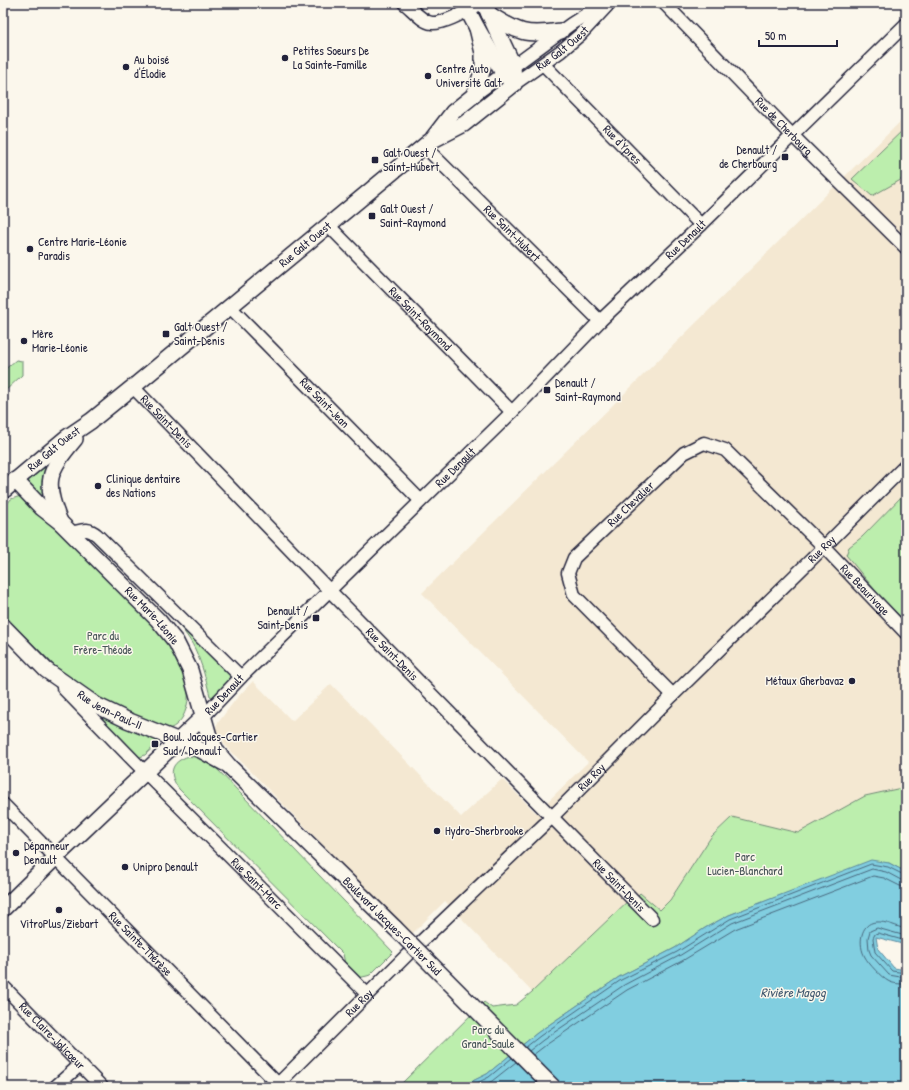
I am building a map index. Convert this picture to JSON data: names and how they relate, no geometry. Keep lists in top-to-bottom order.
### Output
{
  "streets": {
    "main road": [
      "Rue Galt Ouest",
      "Rue Denault",
      "Rue Marie-Léonie",
      "Rue Jean-Paul-II",
      "Boulevard Jacques-Cartier Sud"
    ],
    "street": [
      "Rue de Cherbourg",
      "Rue d'Ypres",
      "Rue Saint-Hubert",
      "Rue Saint-Raymond",
      "Rue Saint-Jean",
      "Rue Saint-Denis",
      "Rue Chevalier",
      "Rue Roy",
      "Rue Beaurivage",
      "Rue Saint-Marc",
      "Rue Sainte-Thérèse",
      "Rue Claire-Jolicoeur"
    ]
  },
  "crossings": [
    ["Rue Galt Ouest", "Rue d'Ypres"],
    ["Rue Galt Ouest", "Rue Saint-Hubert"],
    ["Rue Galt Ouest", "Rue Saint-Raymond"],
    ["Rue Galt Ouest", "Rue Saint-Jean"],
    ["Rue Galt Ouest", "Rue Saint-Denis"],
    ["Rue Galt Ouest", "Rue Marie-Léonie"],
    ["Rue de Cherbourg", "Rue Denault"],
    ["Rue d'Ypres", "Rue Denault"],
    ["Rue Saint-Hubert", "Rue Denault"],
    ["Rue Denault", "Rue Saint-Raymond"],
    ["Rue Denault", "Rue Saint-Jean"],
    ["Rue Denault", "Rue Saint-Denis"],
    ["Rue Denault", "Rue Marie-Léonie"],
    ["Rue Denault", "Rue Jean-Paul-II"],
    ["Rue Denault", "Rue Saint-Marc"],
    ["Rue Denault", "Boulevard Jacques-Cartier Sud"],
    ["Rue Denault", "Rue Sainte-Thérèse"],
    ["Rue Saint-Denis", "Rue Roy"],
    ["Rue Chevalier", "Rue Roy"],
    ["Rue Chevalier", "Rue Beaurivage"],
    ["Rue Roy", "Rue Beaurivage"],
    ["Rue Roy", "Rue Saint-Marc"],
    ["Rue Roy", "Rue Sainte-Thérèse"],
    ["Rue Marie-Léonie", "Boulevard Jacques-Cartier Sud"],
    ["Rue Jean-Paul-II", "Rue Saint-Marc"],
    ["Rue Jean-Paul-II", "Boulevard Jacques-Cartier Sud"]
  ],
  "water": ["Rivière Magog"],
  "parks": ["Parc du Frère-Théode", "Parc Lucien-Blanchard", "Parc du Grand-Saule"],
  "places": {
    "other": [
      "Petites Soeurs De La Sainte-Famille",
      "Au boisé d'Élodie",
      "Centre Auto Université Galt",
      "Centre Marie-Léonie Paradis",
      "Mère Marie-Léonie",
      "Clinique dentaire des Nations",
      "Métaux Gherbavaz",
      "Hydro-Sherbrooke",
      "Dépanneur Denault",
      "Unipro Denault",
      "VitroPlus/Ziebart"
    ],
    "transit": [
      "Denault / de Cherbourg",
      "Galt Ouest / Saint-Hubert",
      "Galt Ouest / Saint-Raymond",
      "Galt Ouest / Saint-Denis",
      "Denault / Saint-Raymond",
      "Denault / Saint-Denis",
      "Boul. Jacques-Cartier Sud / Denault"
    ]
  },
  "scale_bar": "50 m"
}
